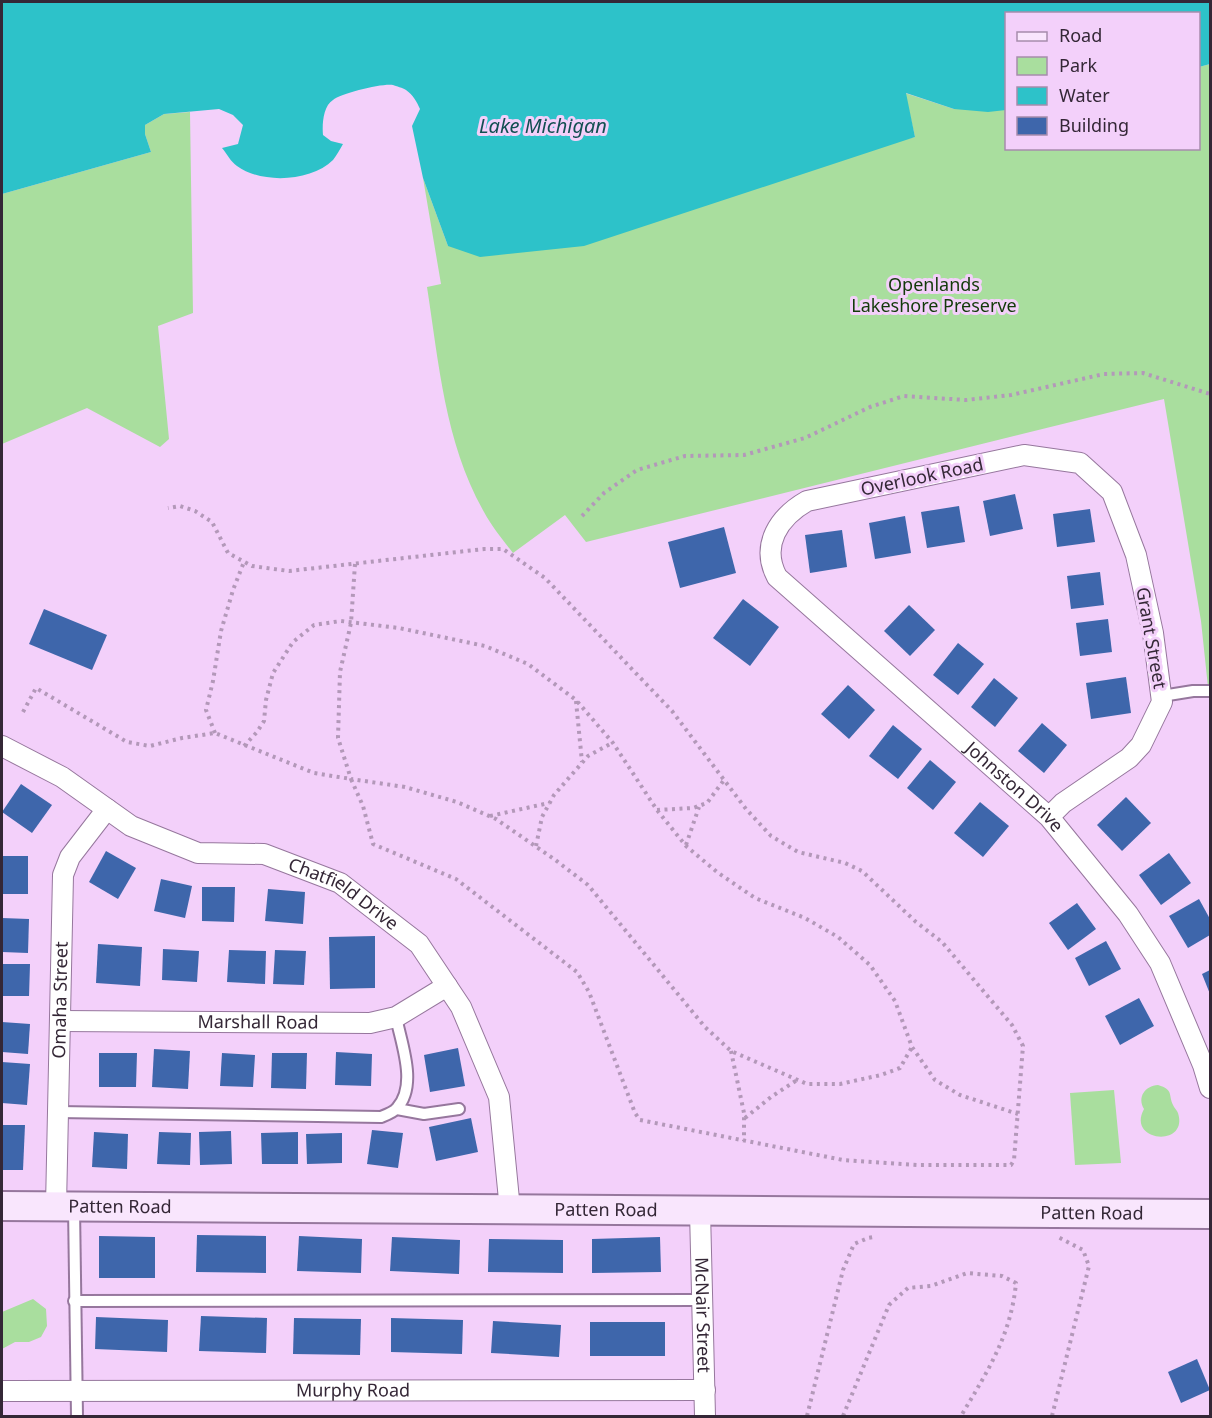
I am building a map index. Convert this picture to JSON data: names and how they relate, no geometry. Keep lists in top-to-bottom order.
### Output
{
  "streets": {
    "street": [
      "Overlook Road",
      "Grant Street",
      "Johnston Drive",
      "Chatfield Drive",
      "Omaha Street",
      "Marshall Road",
      "Patten Road",
      "McNair Street",
      "Murphy Road"
    ]
  },
  "crossings": [
    ["Overlook Road", "Grant Street"],
    ["Overlook Road", "Johnston Drive"],
    ["Grant Street", "Johnston Drive"],
    ["Chatfield Drive", "Omaha Street"],
    ["Chatfield Drive", "Marshall Road"],
    ["Chatfield Drive", "Patten Road"],
    ["Omaha Street", "Marshall Road"],
    ["Omaha Street", "Patten Road"],
    ["Patten Road", "McNair Street"],
    ["McNair Street", "Murphy Road"]
  ],
  "water": ["Lake Michigan"],
  "parks": ["Openlands Lakeshore Preserve"],
  "legend": [
    "Road",
    "Park",
    "Water",
    "Building"
  ]
}
